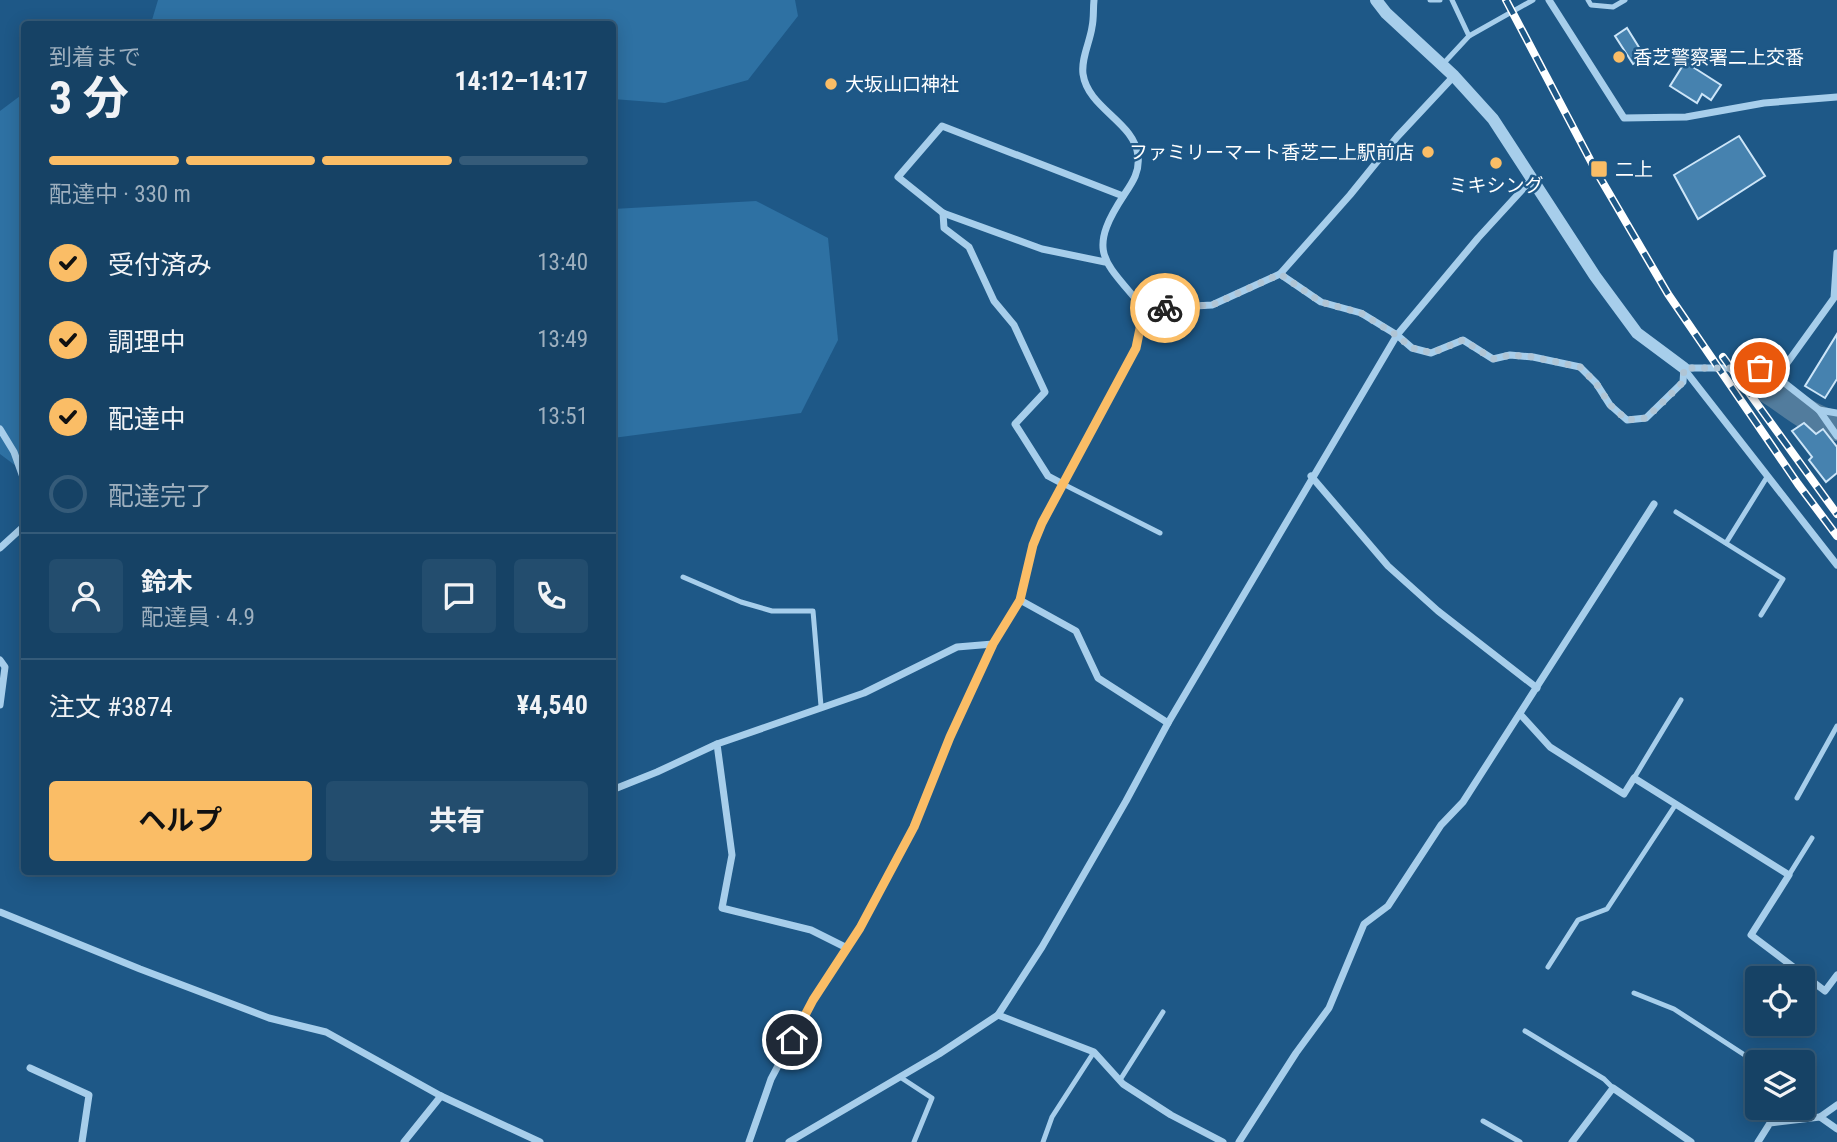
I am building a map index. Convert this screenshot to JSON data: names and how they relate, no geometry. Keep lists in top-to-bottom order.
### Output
{
  "places": {
    "other": [
      "香芝警察署二上交番",
      "大坂山口神社",
      "ファミリーマート香芝二上駅前店",
      "ミキシング"
    ],
    "transit": ["二上"]
  },
  "page": {
    "heading": ["3 分", "到着まで", "14:12–14:17"],
    "panel": [
      "鈴木",
      "配達員 · 4.9",
      "注文 #3874",
      "¥4,540"
    ],
    "bar": "配達中 · 330 m",
    "list": [
      ["受付済み", "13:40"],
      ["調理中", "13:49"],
      ["配達中", "13:51"],
      "配達完了"
    ],
    "buttons": ["ヘルプ", "共有"]
  }
}
